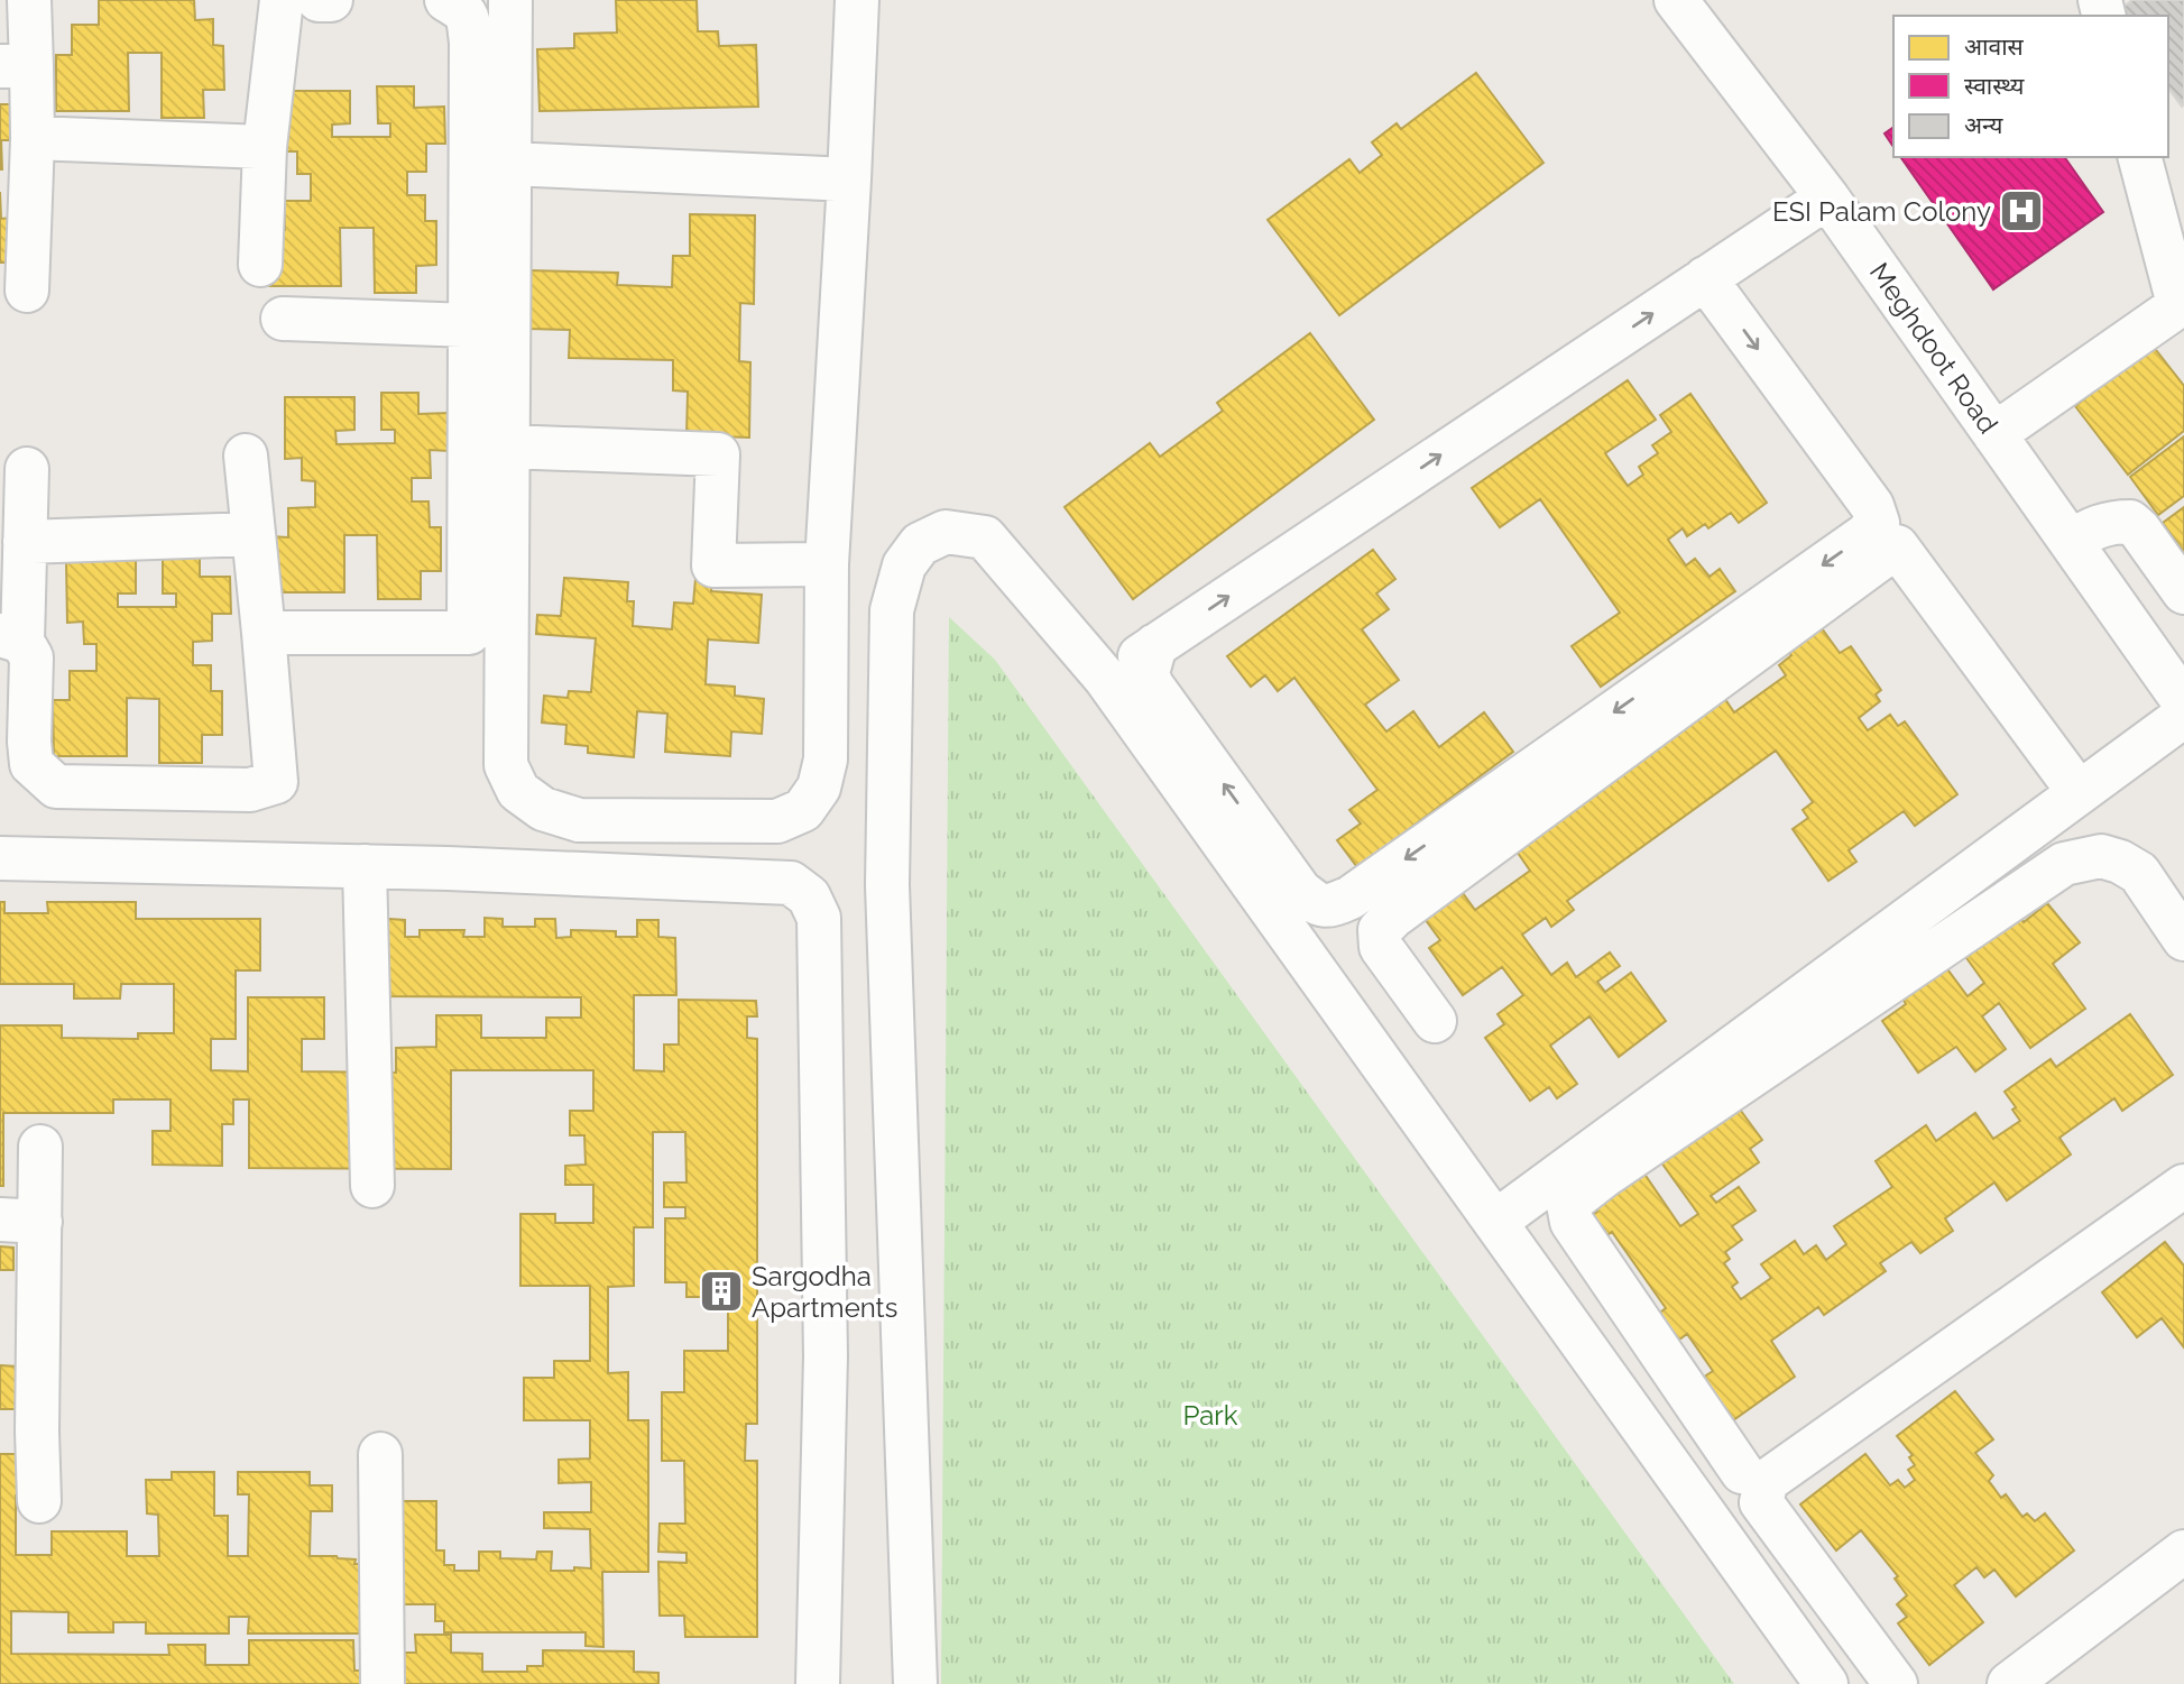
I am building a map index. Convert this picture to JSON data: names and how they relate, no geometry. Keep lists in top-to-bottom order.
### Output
{
  "streets": {
    "street": ["Meghdoot Road"]
  },
  "parks": ["Park"],
  "places": {
    "hospital": ["ESI Palam Colony"],
    "building": ["Sargodha Apartments"]
  },
  "legend": ["आवास", "स्वास्थ्य", "अन्य"]
}
